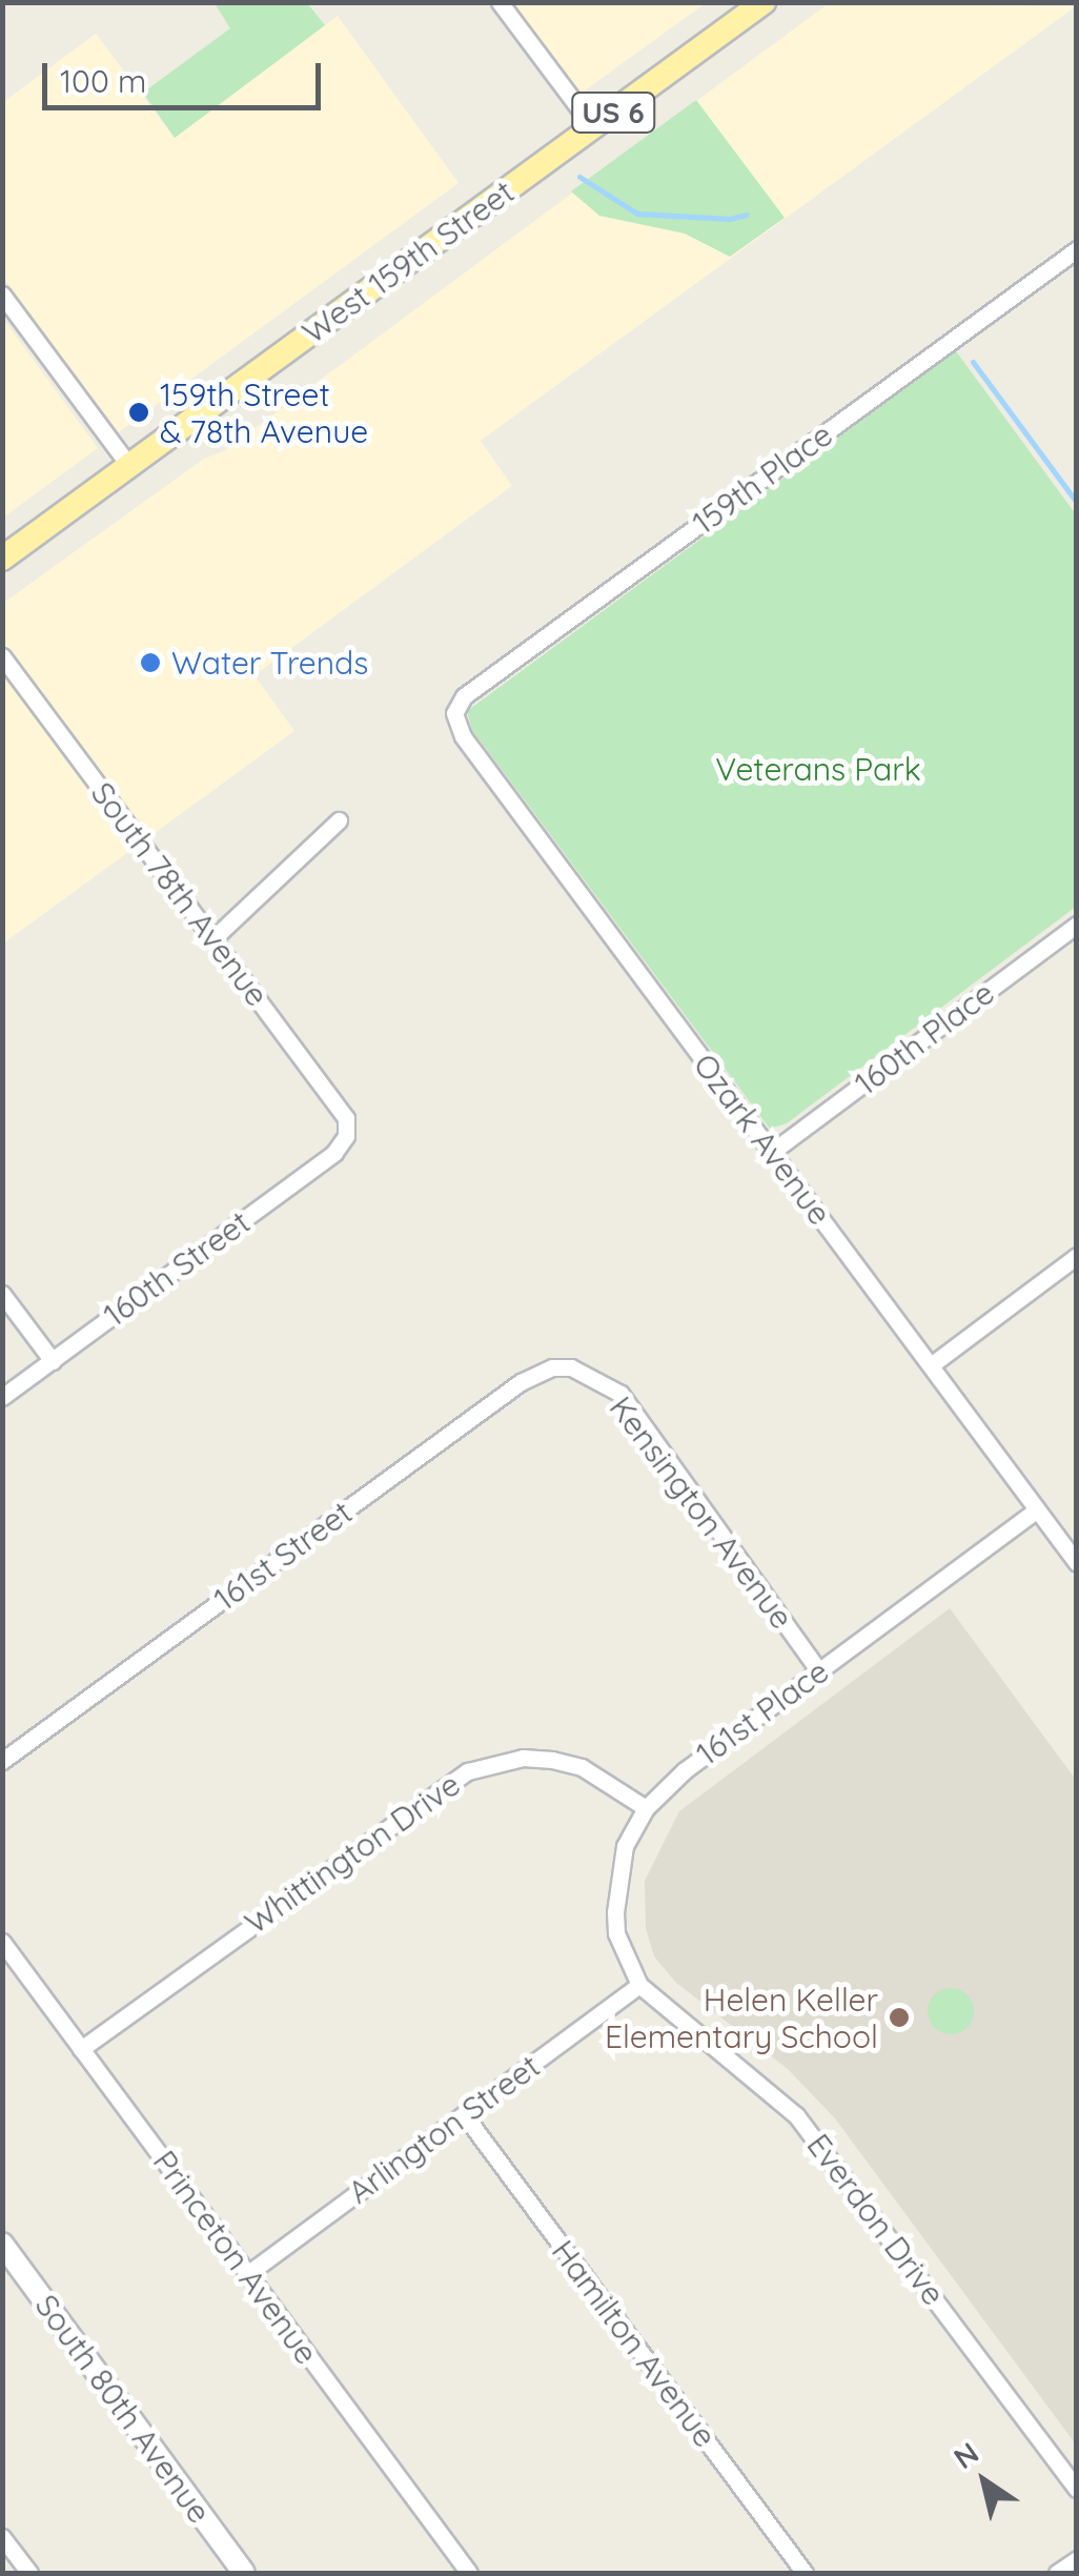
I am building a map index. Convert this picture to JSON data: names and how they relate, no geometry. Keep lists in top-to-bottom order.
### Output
{
  "streets": {
    "main road": ["US 6", "West 159th Street"],
    "street": [
      "159th Place",
      "South 78th Avenue",
      "160th Place",
      "Ozark Avenue",
      "160th Street",
      "Kensington Avenue",
      "161st Street",
      "161st Place",
      "Whittington Drive",
      "Arlington Street",
      "Everdon Drive",
      "Princeton Avenue",
      "Hamilton Avenue",
      "South 80th Avenue"
    ]
  },
  "crossings": [
    ["159th Place", "Ozark Avenue"],
    ["South 78th Avenue", "160th Street"],
    ["160th Place", "Ozark Avenue"],
    ["Ozark Avenue", "161st Place"],
    ["Kensington Avenue", "161st Street"],
    ["Kensington Avenue", "161st Place"],
    ["161st Place", "Whittington Drive"],
    ["161st Place", "Arlington Street"],
    ["161st Place", "Everdon Drive"],
    ["Whittington Drive", "Princeton Avenue"],
    ["Arlington Street", "Everdon Drive"],
    ["Arlington Street", "Princeton Avenue"],
    ["Arlington Street", "Hamilton Avenue"]
  ],
  "parks": ["Veterans Park"],
  "places": ["159th Street & 78th Avenue", "Water Trends", "Helen Keller Elementary School"],
  "scale_bar": "100 m",
  "north": "top left"
}
